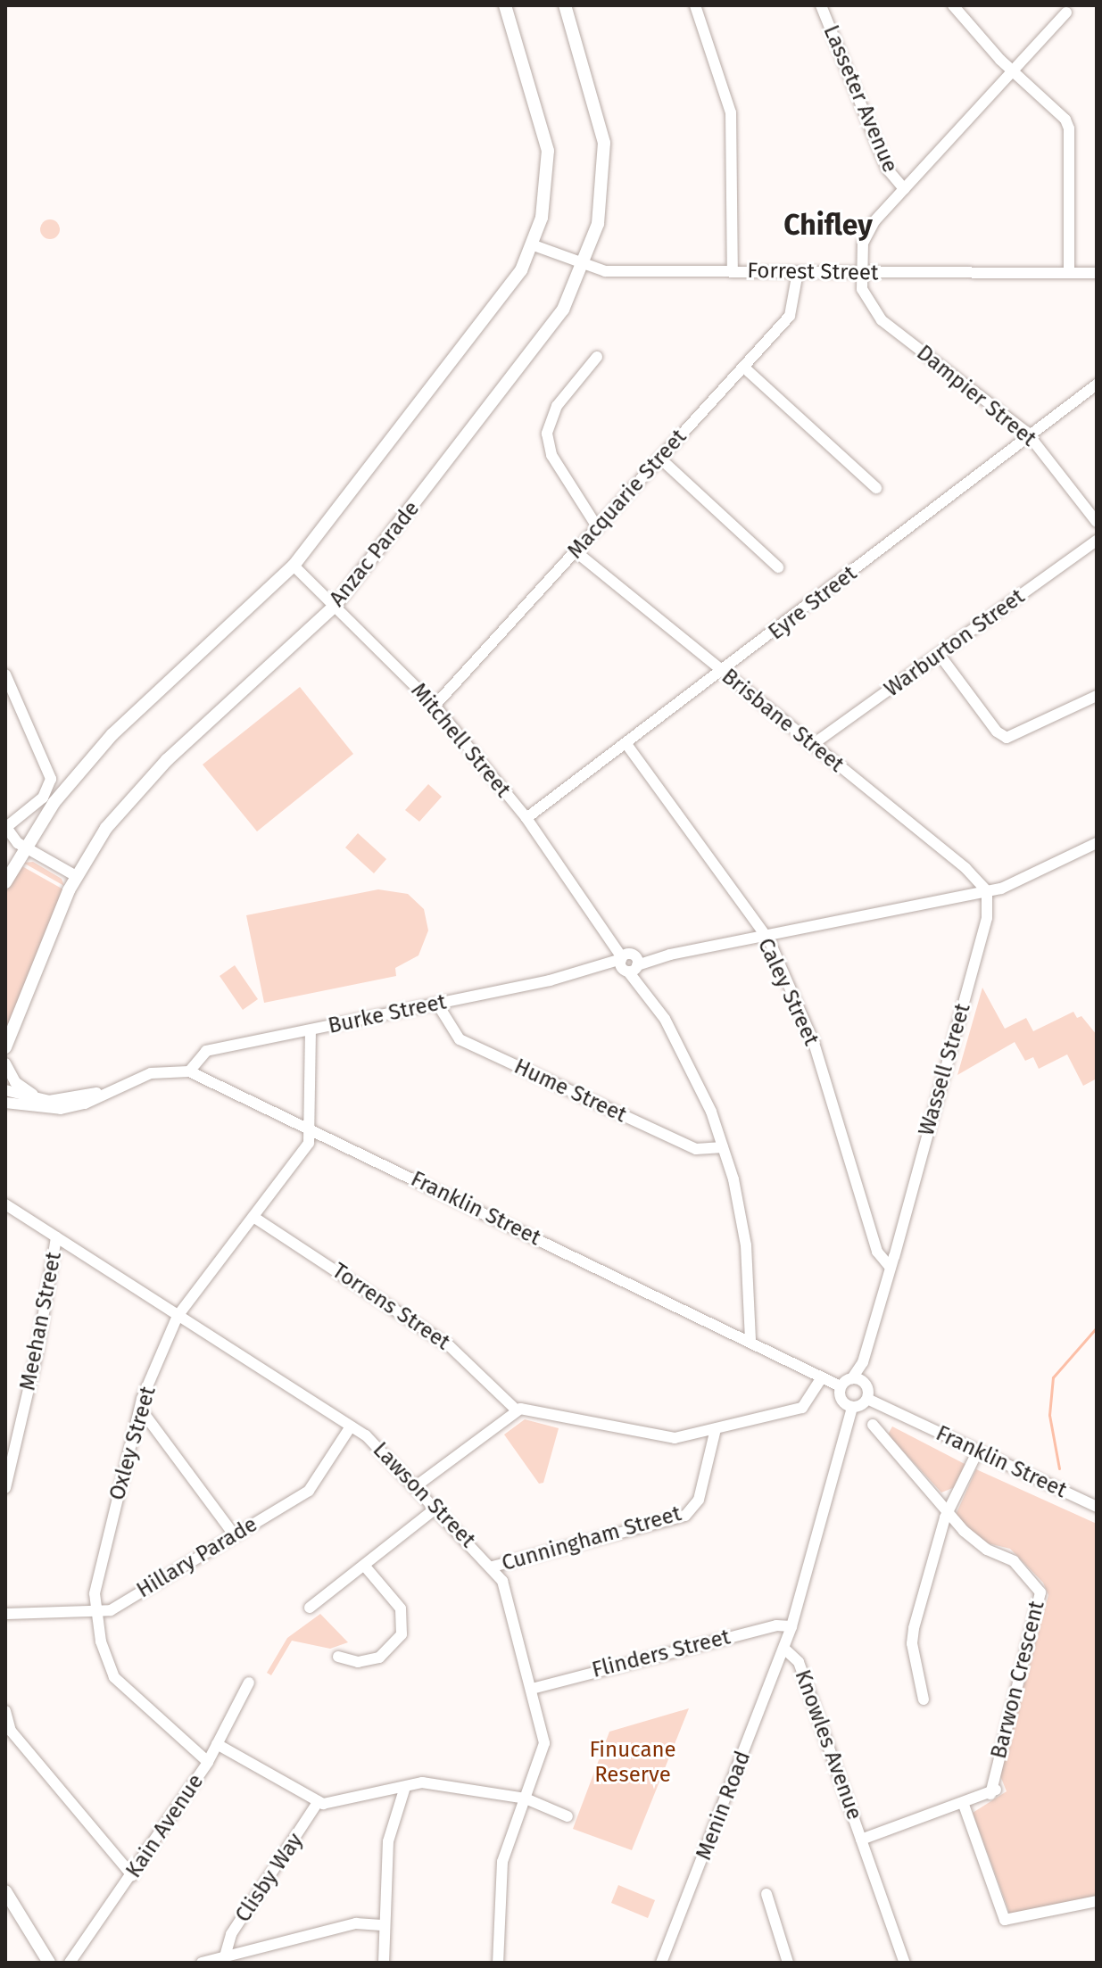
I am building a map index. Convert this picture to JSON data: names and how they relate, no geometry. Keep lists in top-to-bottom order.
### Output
{
  "streets": {
    "main road": ["Anzac Parade"],
    "street": [
      "Lasseter Avenue",
      "Forrest Street",
      "Dampier Street",
      "Macquarie Street",
      "Eyre Street",
      "Warburton Street",
      "Brisbane Street",
      "Mitchell Street",
      "Caley Street",
      "Burke Street",
      "Wassell Street",
      "Hume Street",
      "Franklin Street",
      "Torrens Street",
      "Meehan Street",
      "Oxley Street",
      "Lawson Street",
      "Cunningham Street",
      "Hillary Parade",
      "Flinders Street",
      "Barwon Crescent",
      "Knowles Avenue",
      "Menin Road",
      "Kain Avenue",
      "Clisby Way"
    ]
  },
  "crossings": [
    ["Forrest Street", "Dampier Street"],
    ["Forrest Street", "Macquarie Street"],
    ["Forrest Street", "Anzac Parade"],
    ["Dampier Street", "Eyre Street"],
    ["Macquarie Street", "Brisbane Street"],
    ["Macquarie Street", "Mitchell Street"],
    ["Anzac Parade", "Mitchell Street"],
    ["Eyre Street", "Brisbane Street"],
    ["Eyre Street", "Mitchell Street"],
    ["Eyre Street", "Caley Street"],
    ["Warburton Street", "Brisbane Street"],
    ["Brisbane Street", "Burke Street"],
    ["Brisbane Street", "Wassell Street"],
    ["Mitchell Street", "Burke Street"],
    ["Mitchell Street", "Hume Street"],
    ["Mitchell Street", "Franklin Street"],
    ["Caley Street", "Burke Street"],
    ["Caley Street", "Wassell Street"],
    ["Burke Street", "Wassell Street"],
    ["Burke Street", "Hume Street"],
    ["Burke Street", "Franklin Street"],
    ["Wassell Street", "Franklin Street"],
    ["Wassell Street", "Knowles Avenue"],
    ["Franklin Street", "Oxley Street"],
    ["Franklin Street", "Knowles Avenue"],
    ["Torrens Street", "Oxley Street"],
    ["Meehan Street", "Lawson Street"],
    ["Oxley Street", "Lawson Street"],
    ["Oxley Street", "Hillary Parade"],
    ["Oxley Street", "Kain Avenue"],
    ["Lawson Street", "Cunningham Street"],
    ["Lawson Street", "Hillary Parade"],
    ["Lawson Street", "Flinders Street"],
    ["Flinders Street", "Knowles Avenue"],
    ["Barwon Crescent", "Knowles Avenue"],
    ["Knowles Avenue", "Menin Road"]
  ],
  "districts": ["Chifley"],
  "parks": ["Finucane Reserve"]
}
